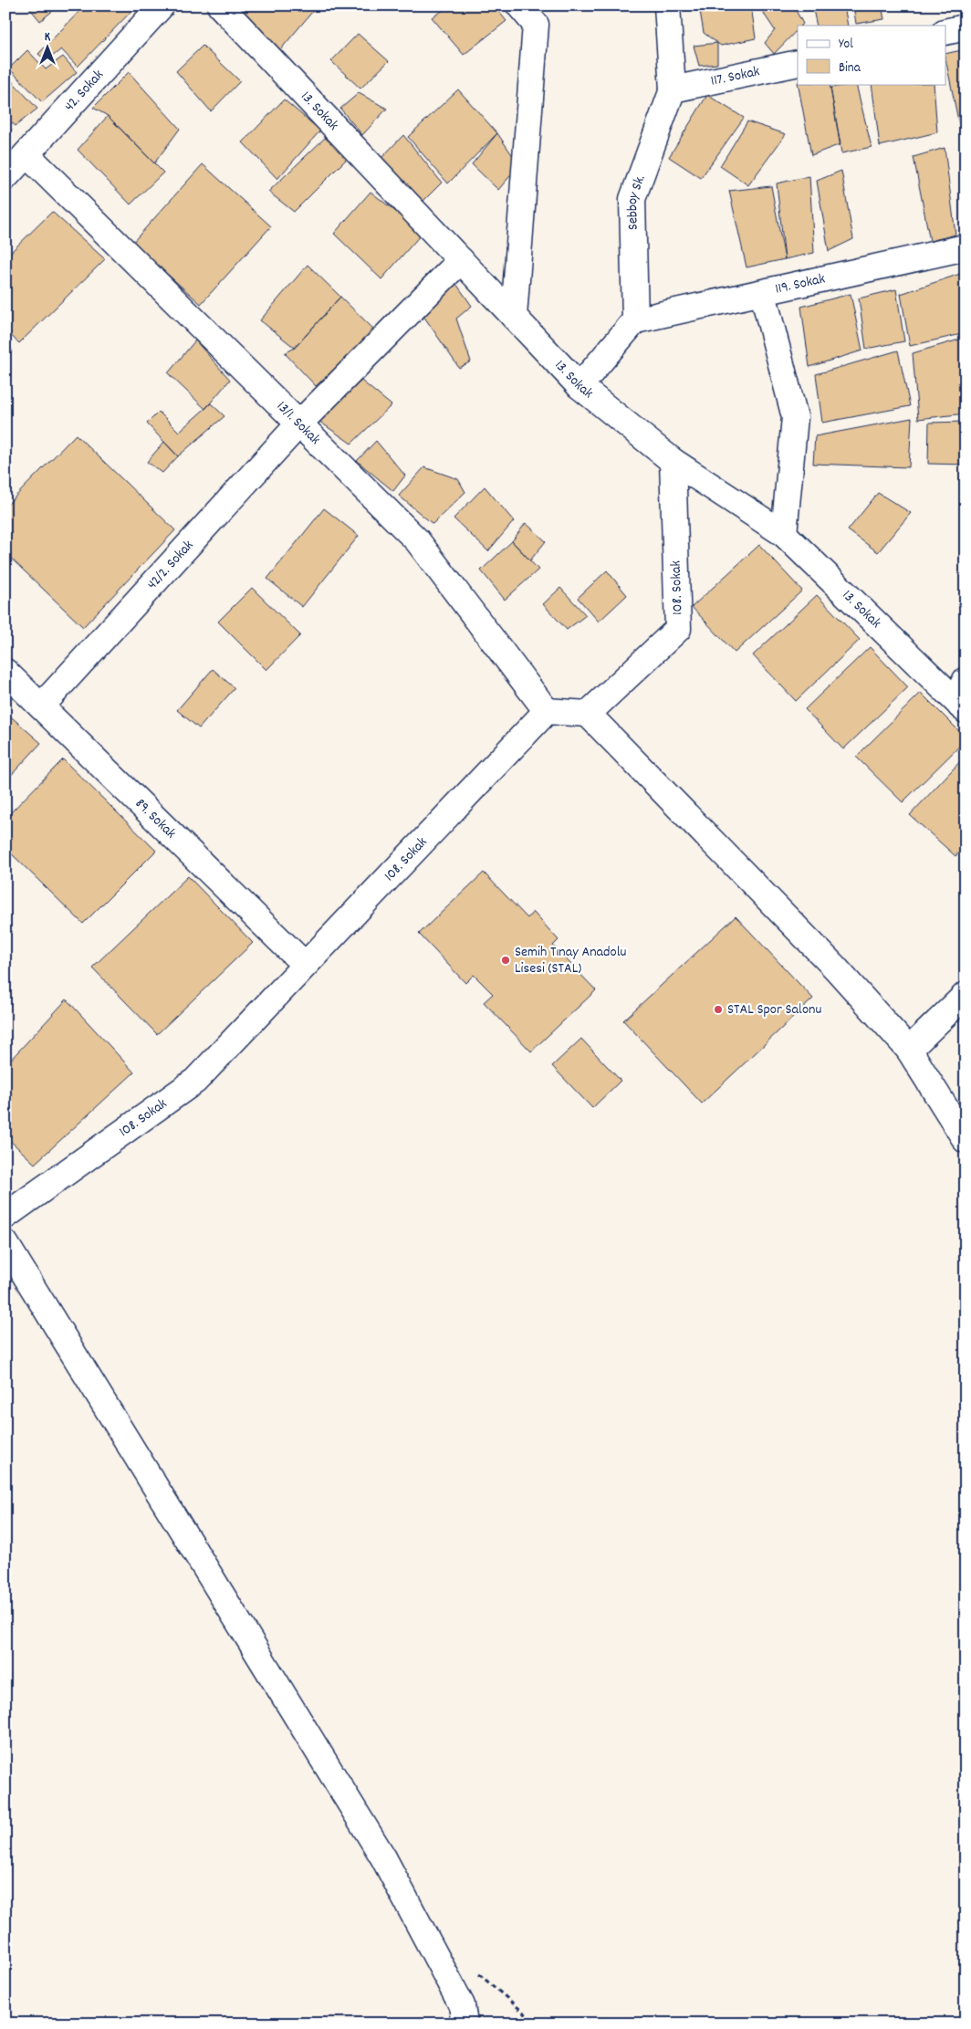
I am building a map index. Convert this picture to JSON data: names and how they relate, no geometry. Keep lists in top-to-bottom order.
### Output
{
  "streets": {
    "street": [
      "117. Sokak",
      "42. Sokak",
      "13. Sokak",
      "Sebboy Sk.",
      "119. Sokak",
      "13/1. Sokak",
      "42/2. Sokak",
      "108. Sokak",
      "89. Sokak"
    ]
  },
  "crossings": [
    ["117. Sokak", "Sebboy Sk."],
    ["42. Sokak", "13/1. Sokak"],
    ["13. Sokak", "42/2. Sokak"],
    ["13. Sokak", "108. Sokak"],
    ["Sebboy Sk.", "119. Sokak"],
    ["13/1. Sokak", "42/2. Sokak"],
    ["13/1. Sokak", "108. Sokak"],
    ["42/2. Sokak", "89. Sokak"],
    ["108. Sokak", "89. Sokak"]
  ],
  "places": ["Semih Tınay Anadolu Lisesi (STAL)", "STAL Spor Salonu"],
  "legend": ["Yol", "Bina"],
  "north": "top"
}
